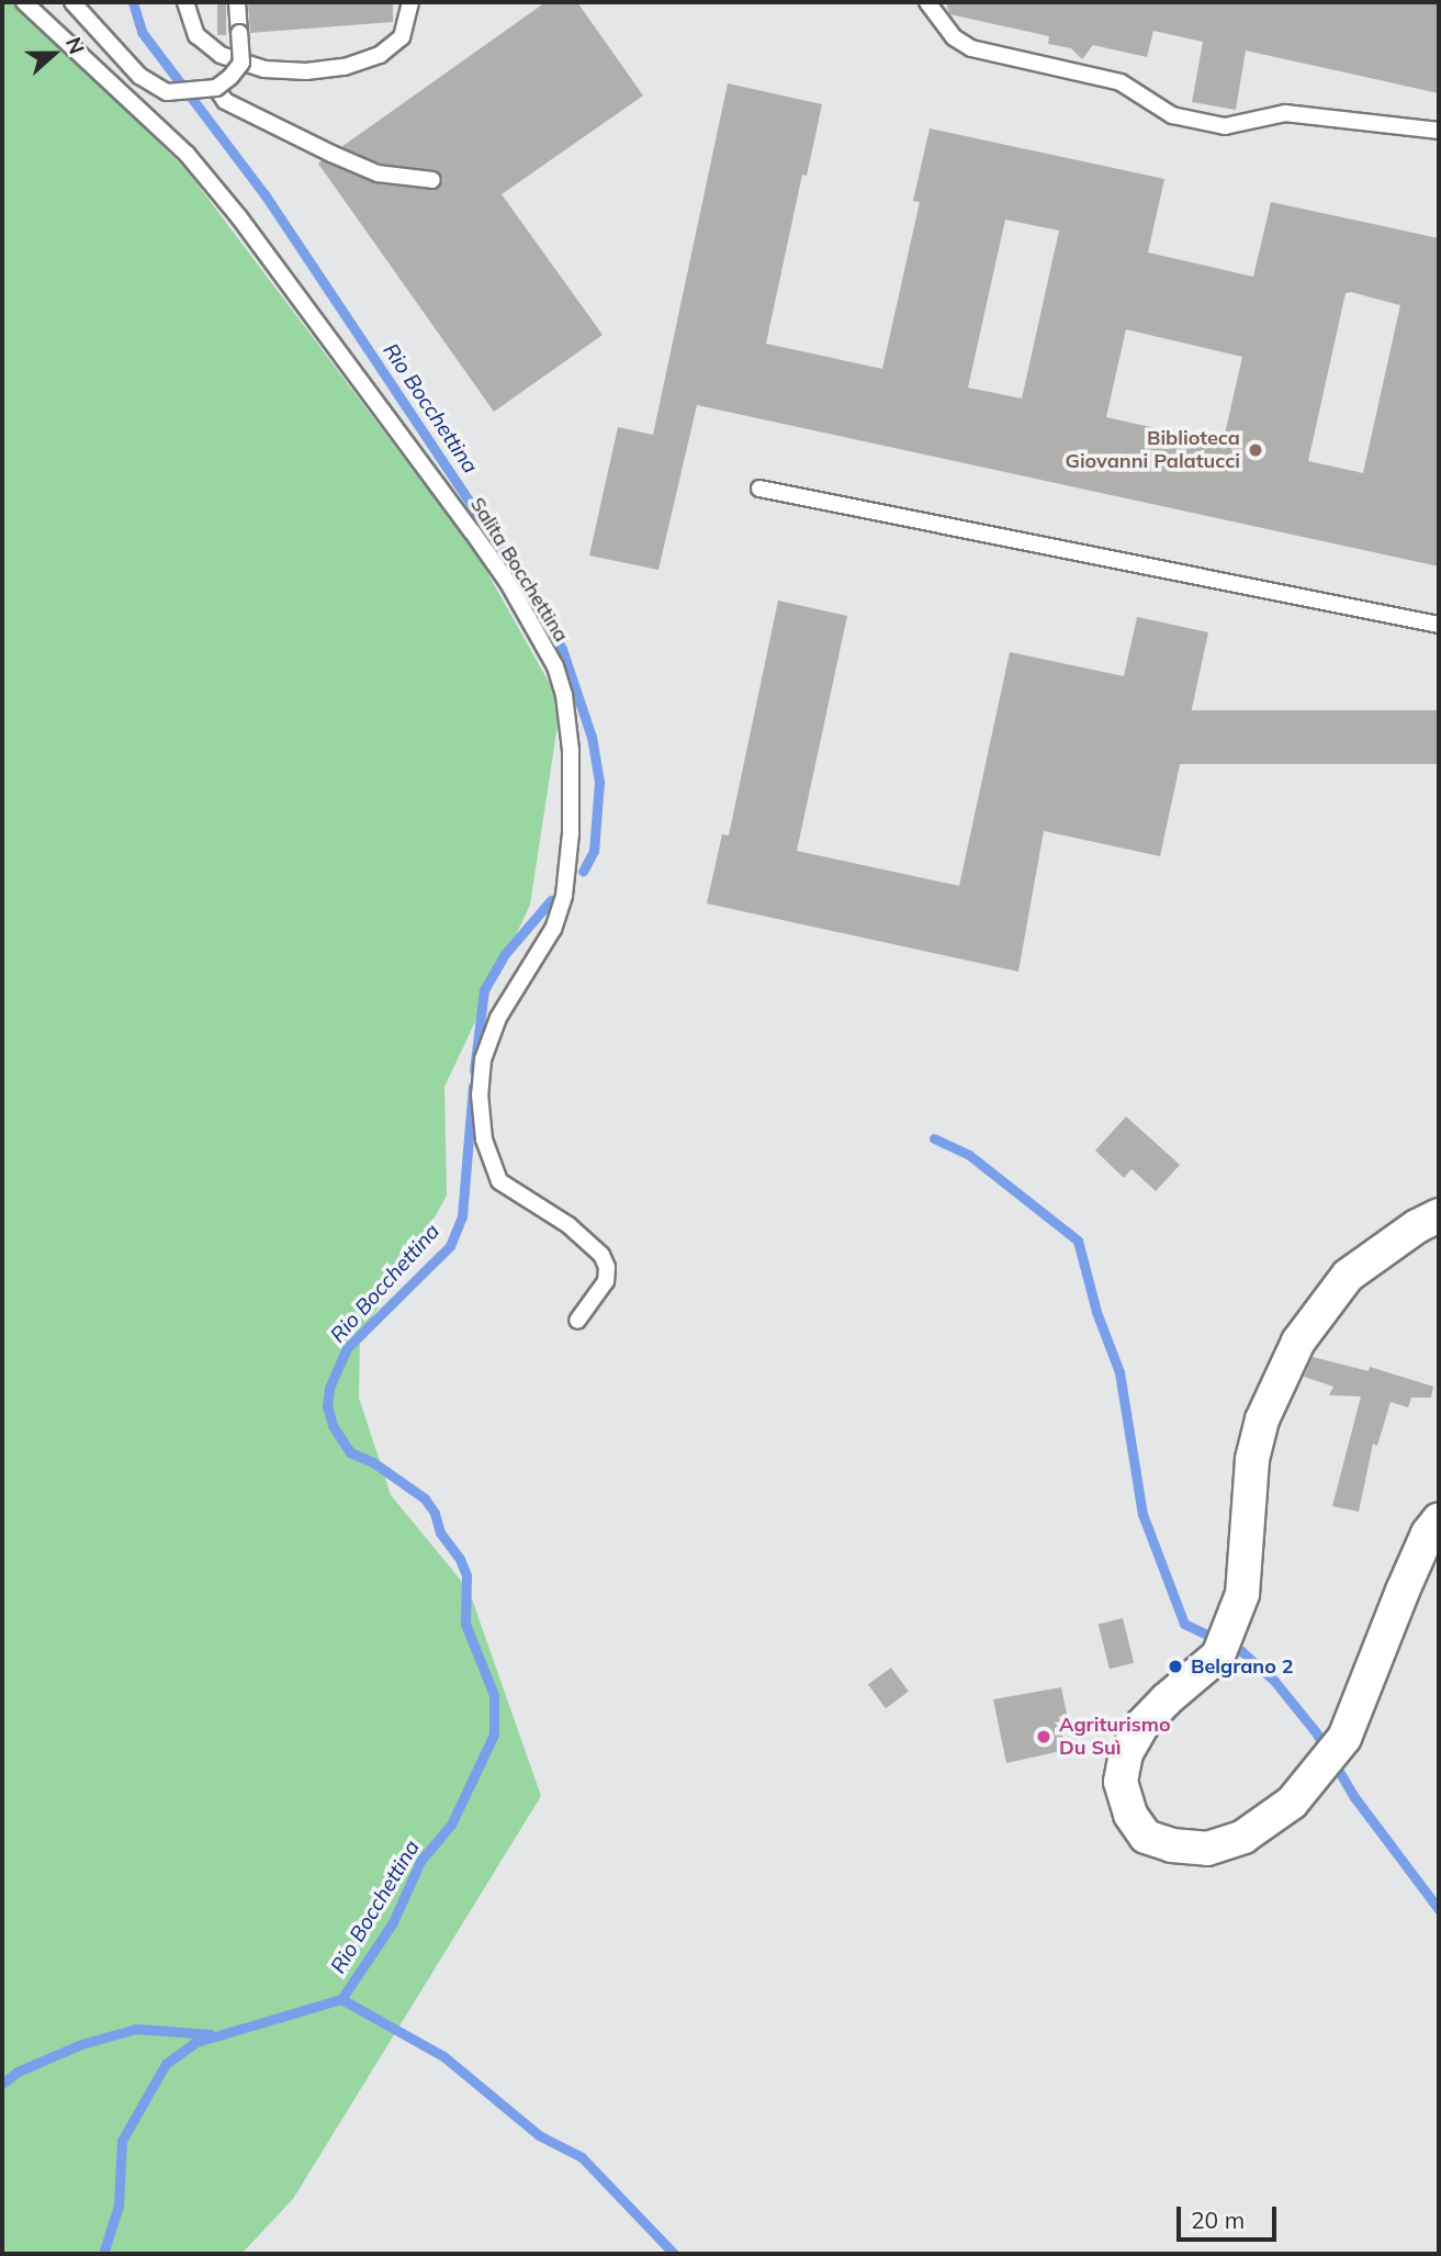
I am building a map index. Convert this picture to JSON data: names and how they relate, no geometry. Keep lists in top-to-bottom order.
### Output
{
  "streets": {
    "lane": ["Salita Bocchettina"]
  },
  "water": ["Rio Bocchettina"],
  "places": ["Biblioteca Giovanni Palatucci", "Belgrano 2", "Agriturismo Du Suì"],
  "scale_bar": "20 m",
  "north": "right"
}
